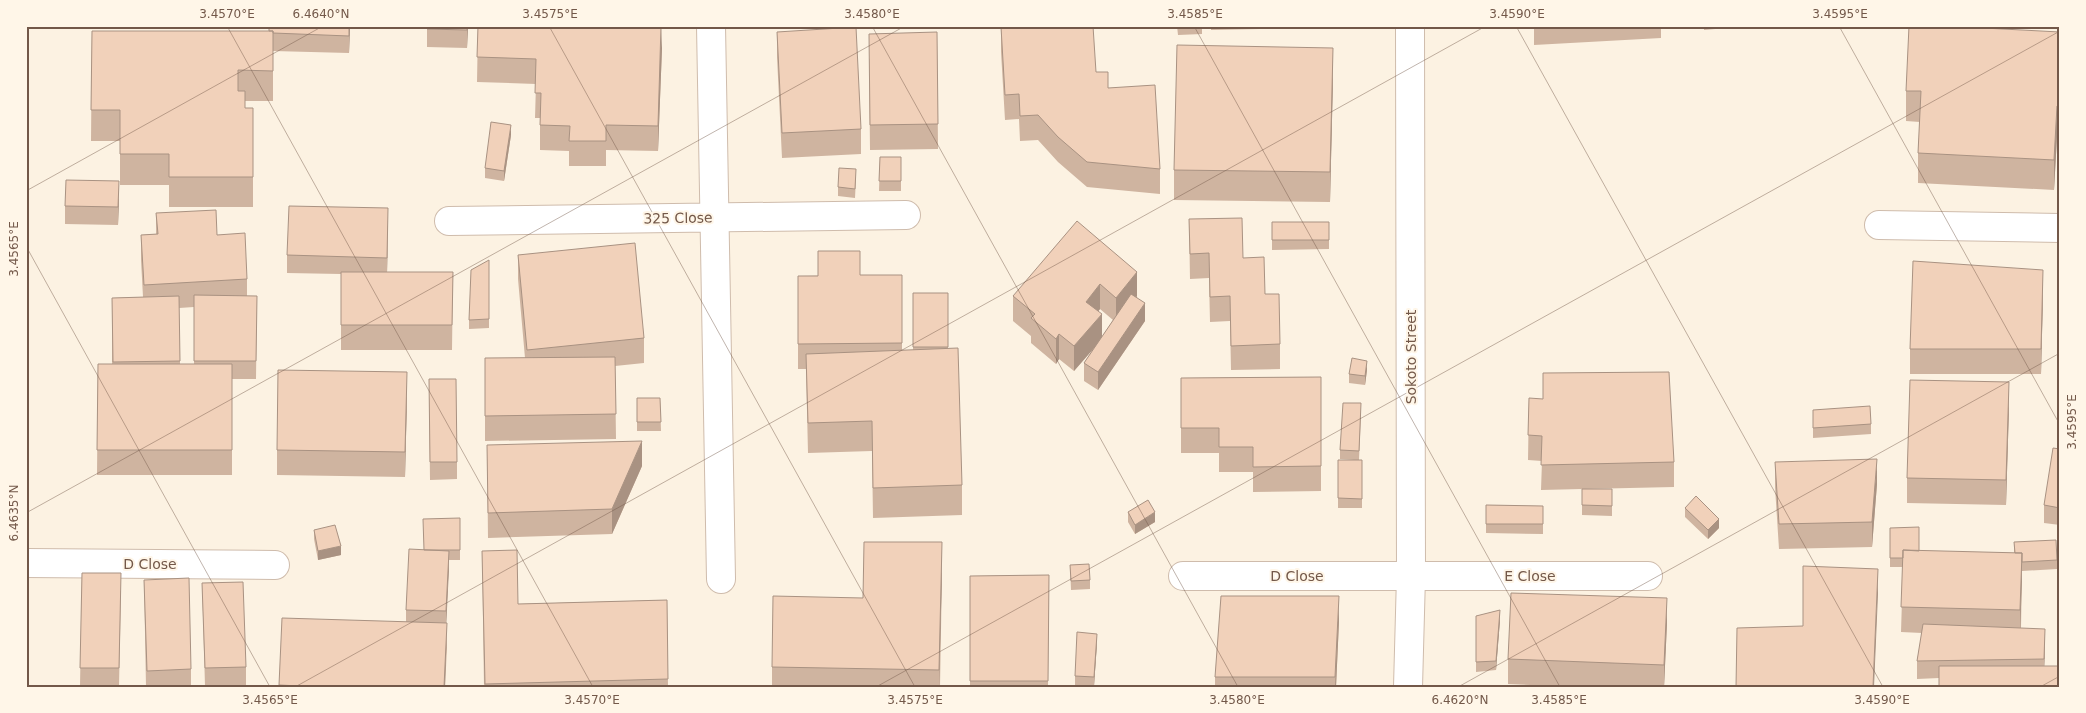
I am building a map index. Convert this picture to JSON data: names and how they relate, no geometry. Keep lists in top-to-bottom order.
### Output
{
  "streets": {
    "street": [
      "325 Close",
      "Sokoto Street",
      "D Close",
      "E Close"
    ]
  },
  "crossings": [
    ["Sokoto Street", "D Close"],
    ["Sokoto Street", "E Close"],
    ["D Close", "E Close"]
  ],
  "coordinates": [
    "3.4570°E",
    "6.4640°N",
    "3.4575°E",
    "3.4580°E",
    "3.4585°E",
    "3.4590°E",
    "3.4595°E",
    "3.4565°E",
    "6.4635°N",
    "6.4620°N"
  ]
}
